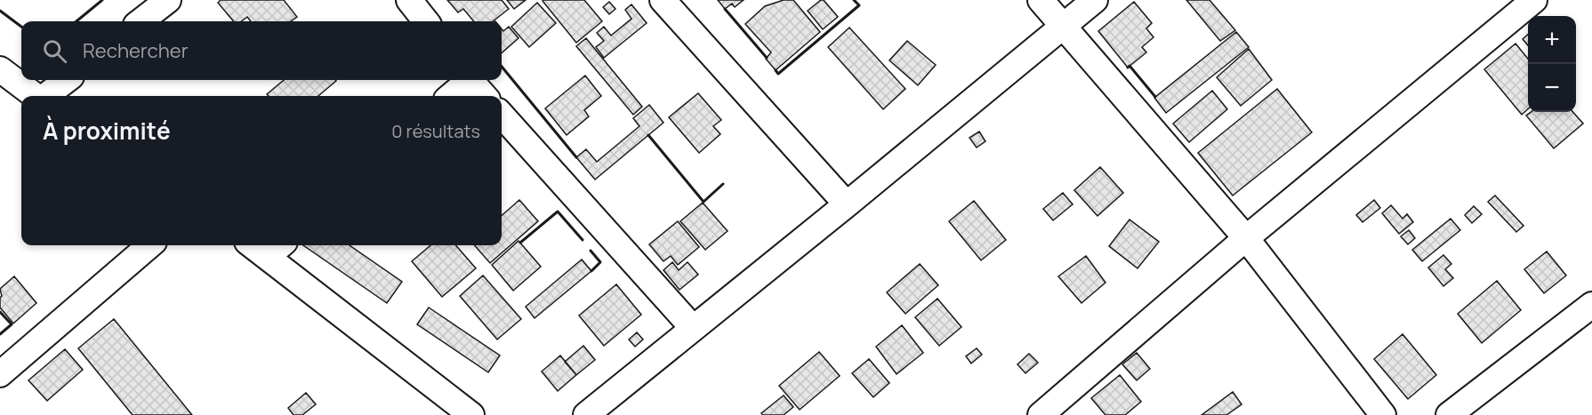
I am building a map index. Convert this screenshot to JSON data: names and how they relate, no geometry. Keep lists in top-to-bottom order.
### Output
{
  "page": {
    "map_buttons": ["+", "−"],
    "search": "Rechercher",
    "heading": ["À proximité", "0 résultats"]
  }
}
